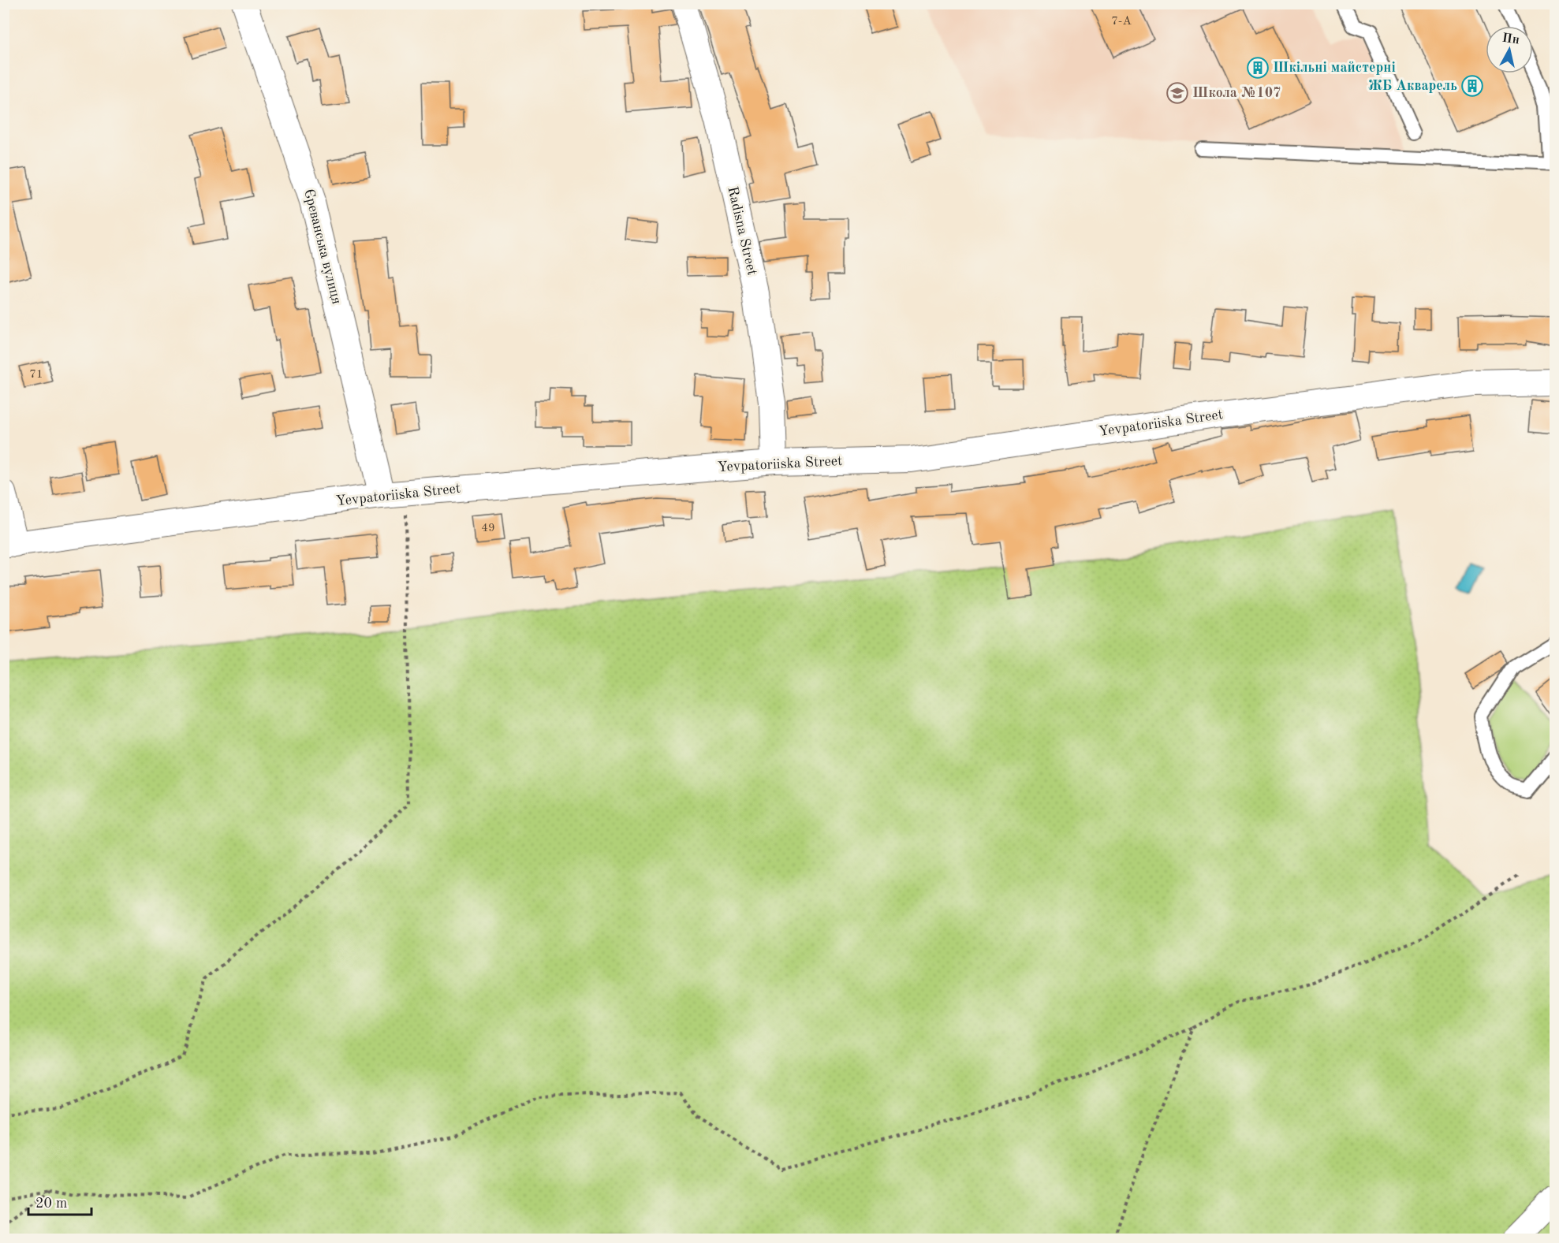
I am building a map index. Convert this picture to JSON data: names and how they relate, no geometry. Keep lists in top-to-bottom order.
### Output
{
  "streets": {
    "street": ["Radisna Street", "Єреванська вулиця", "Yevpatoriiska Street"]
  },
  "crossings": [
    ["Radisna Street", "Yevpatoriiska Street"],
    ["Єреванська вулиця", "Yevpatoriiska Street"]
  ],
  "places": {
    "building": ["Шкільні майстерні", "ЖБ Акварель"],
    "school or university": ["Школа №107"]
  },
  "house_numbers": ["7-А", "71", "49"],
  "scale_bar": "20 m",
  "north": "top"
}
